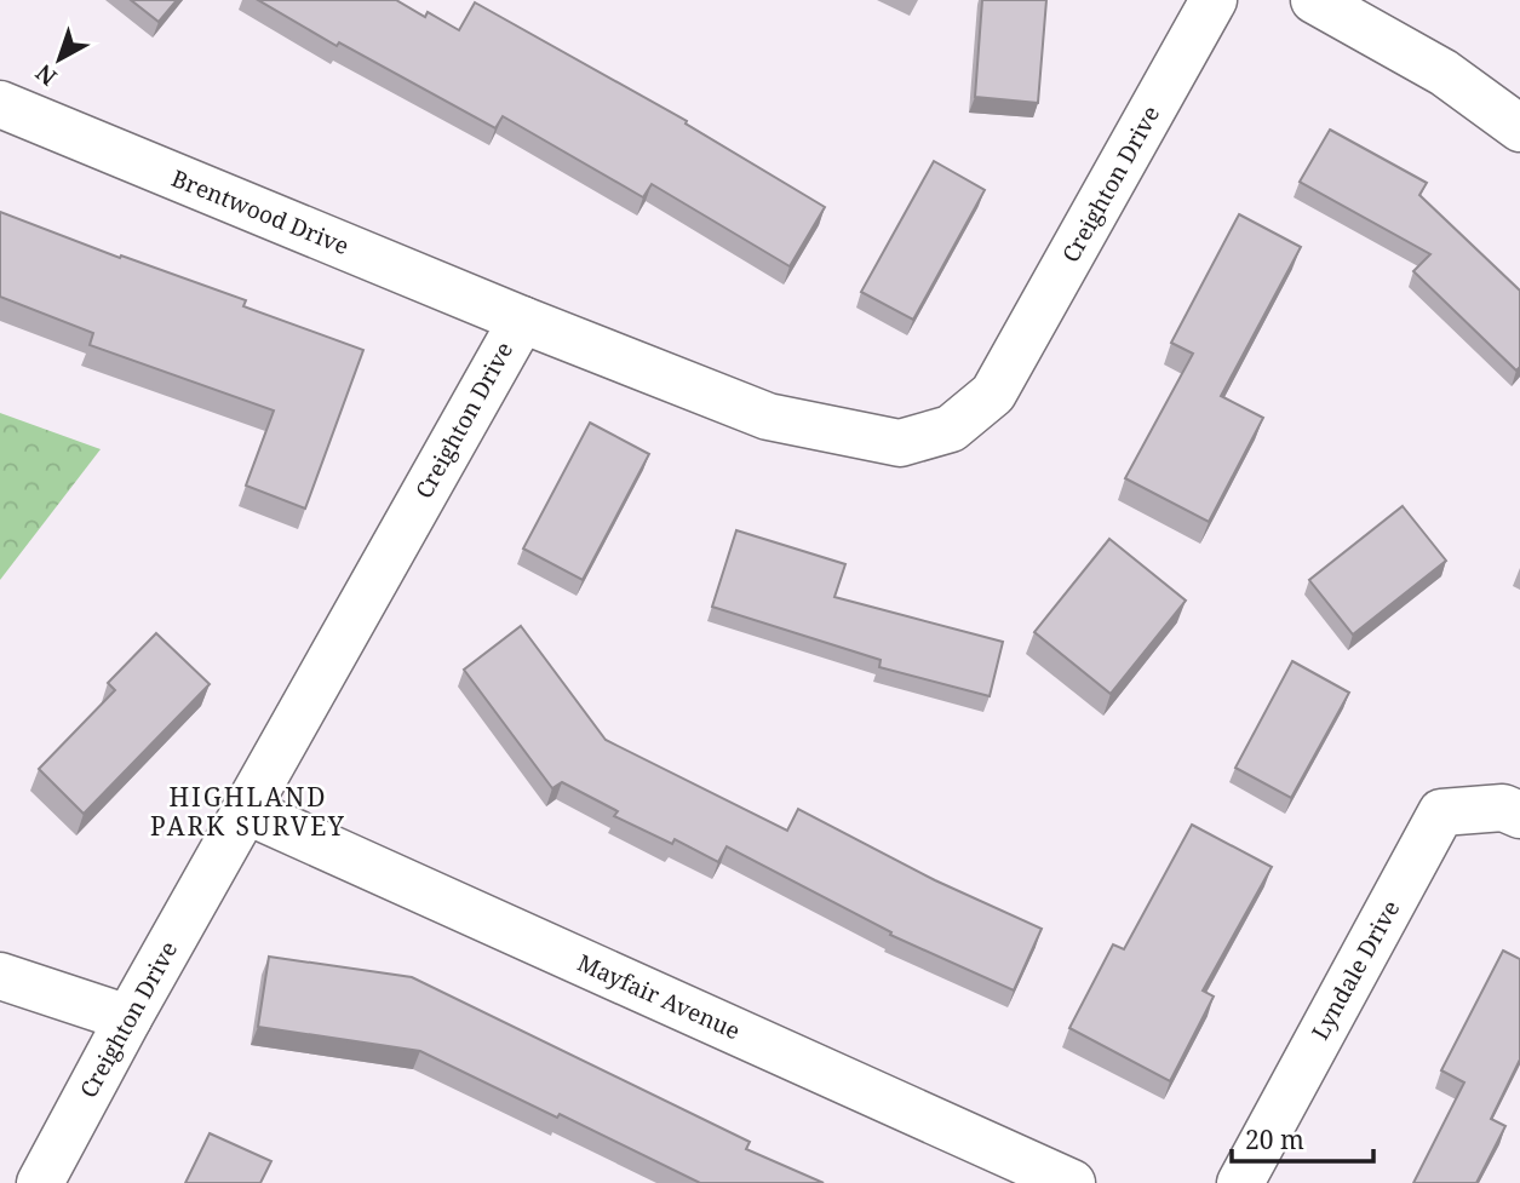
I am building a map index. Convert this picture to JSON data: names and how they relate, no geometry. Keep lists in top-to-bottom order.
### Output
{
  "streets": {
    "street": [
      "Creighton Drive",
      "Brentwood Drive",
      "Lyndale Drive",
      "Mayfair Avenue"
    ]
  },
  "crossings": [
    ["Creighton Drive", "Brentwood Drive"],
    ["Creighton Drive", "Mayfair Avenue"]
  ],
  "districts": ["HIGHLAND PARK SURVEY"],
  "scale_bar": "20 m",
  "north": "bottom left"
}
